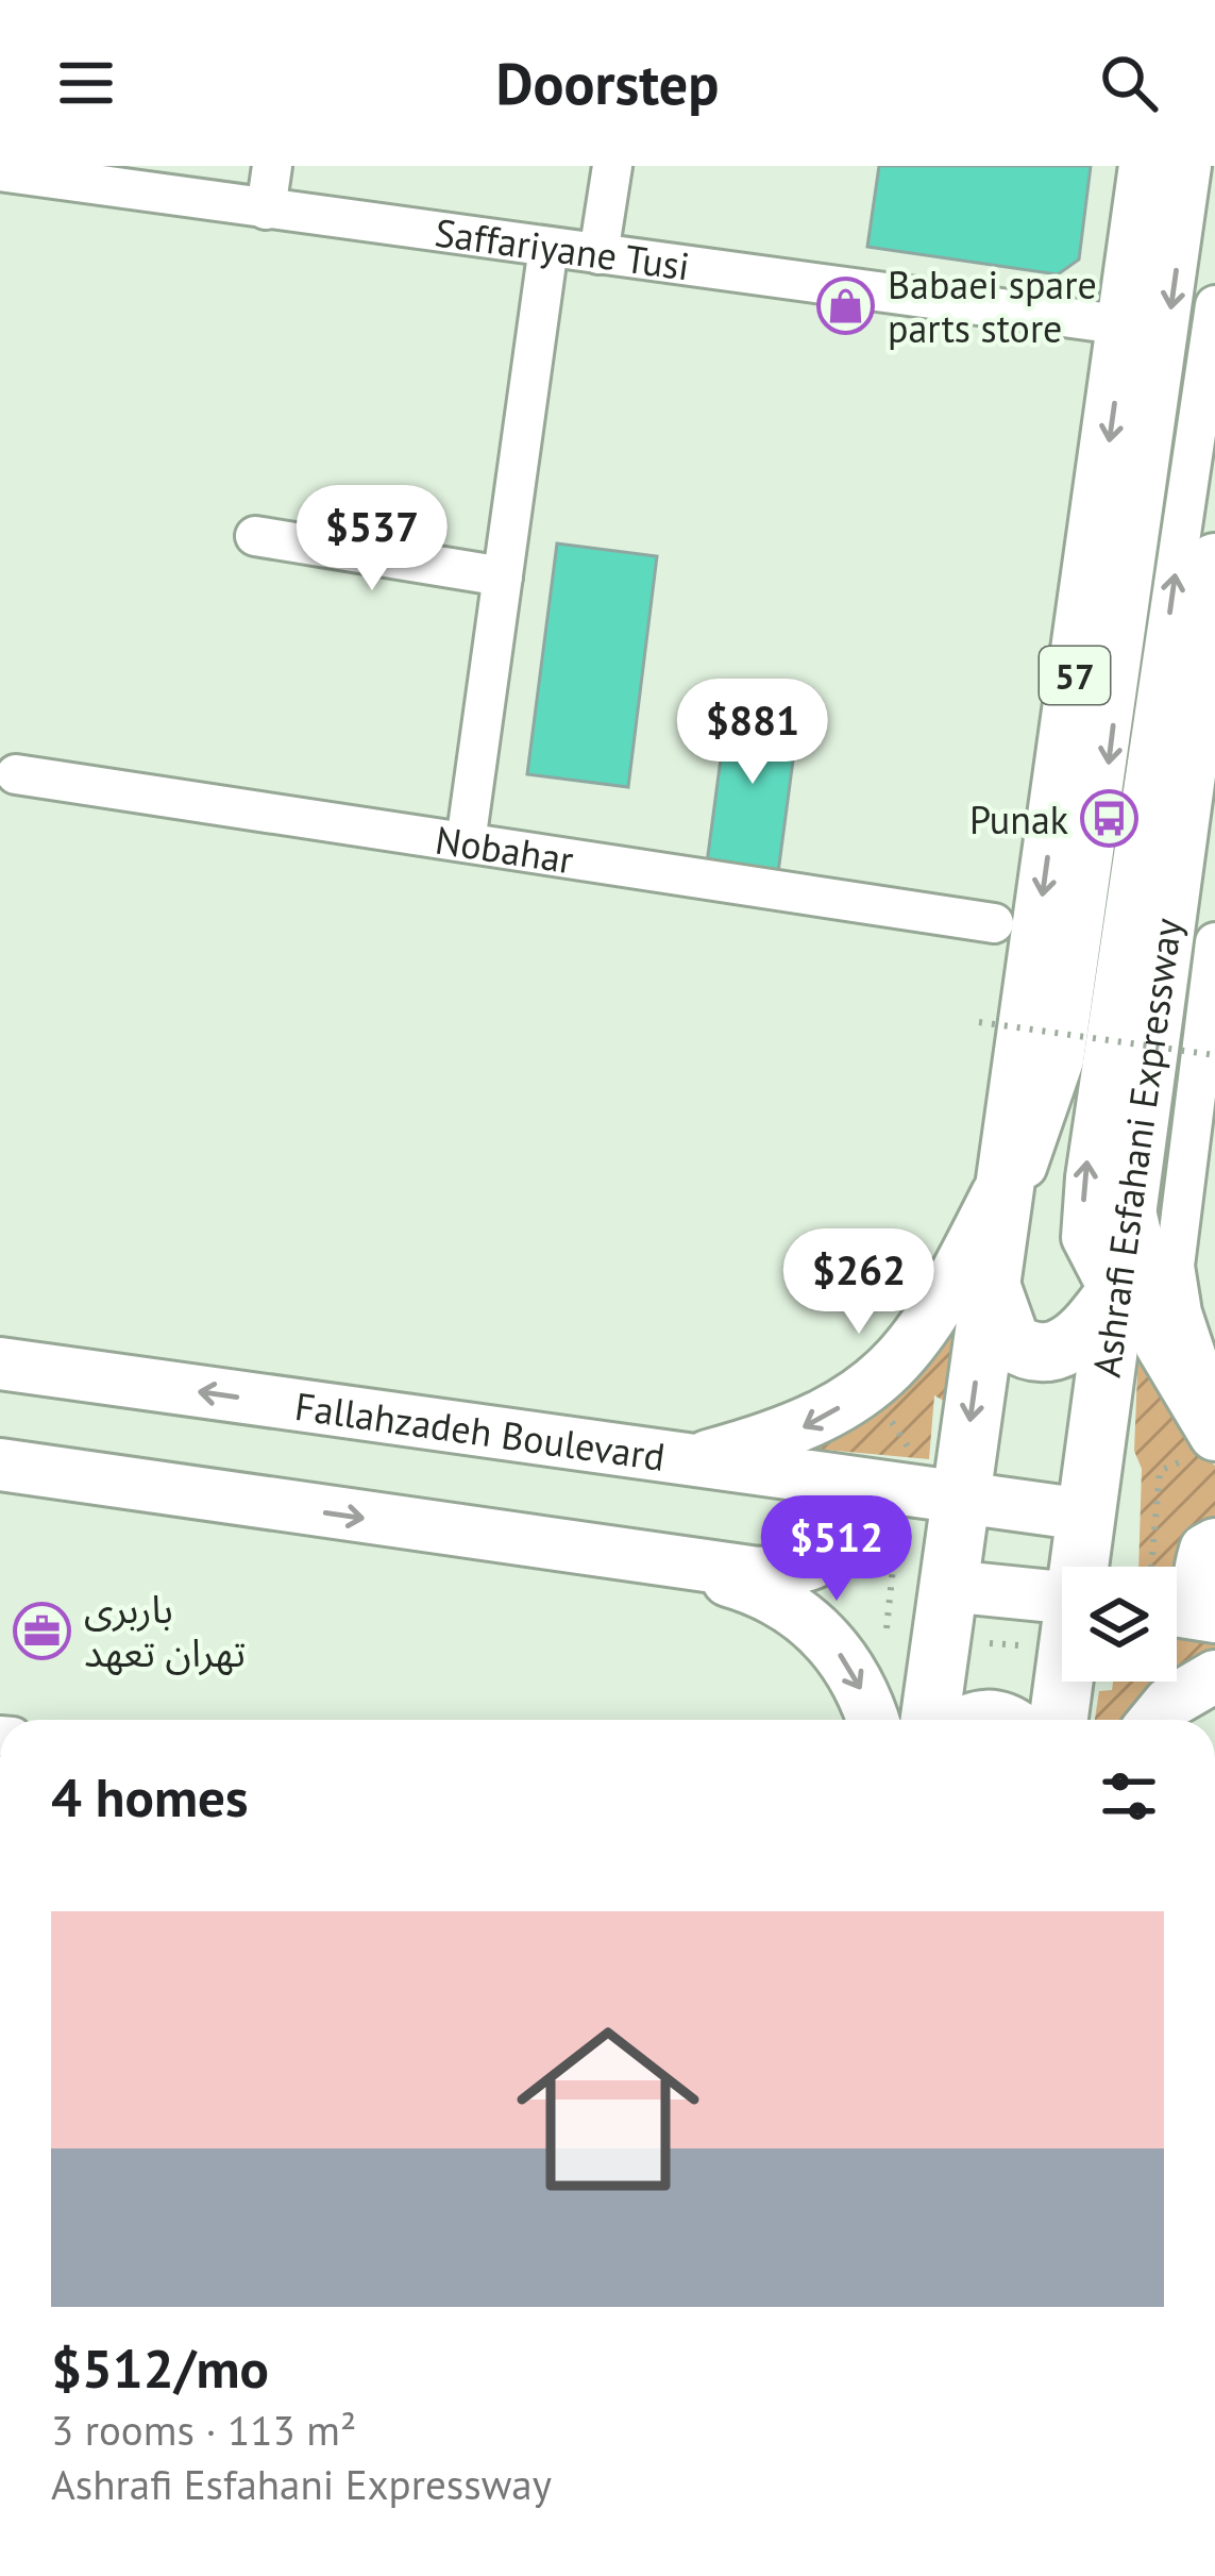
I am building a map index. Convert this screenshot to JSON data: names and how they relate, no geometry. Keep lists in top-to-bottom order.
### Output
{
  "streets": {
    "highway": ["57", "Ashrafi Esfahani Expressway"],
    "main road": ["Fallahzadeh Boulevard"],
    "street": ["Saffariyane Tusi", "Nobahar"]
  },
  "crossings": [
    ["Saffariyane Tusi", "57"],
    ["57", "Fallahzadeh Boulevard"],
    ["Ashrafi Esfahani Expressway", "Fallahzadeh Boulevard"]
  ],
  "places": {
    "shop": ["Babaei spare parts store"],
    "bus stop": ["Punak"],
    "office": ["باربری تهران تعهد"]
  },
  "page": {
    "header": "Doorstep",
    "price": [
      "$537",
      "$881",
      "$262",
      "$512"
    ],
    "heading": "4 homes",
    "list": [
      {
        "name": "$512/mo",
        "note": "3 rooms · 113 m² · Ashrafi Esfahani Expressway"
      }
    ]
  }
}
